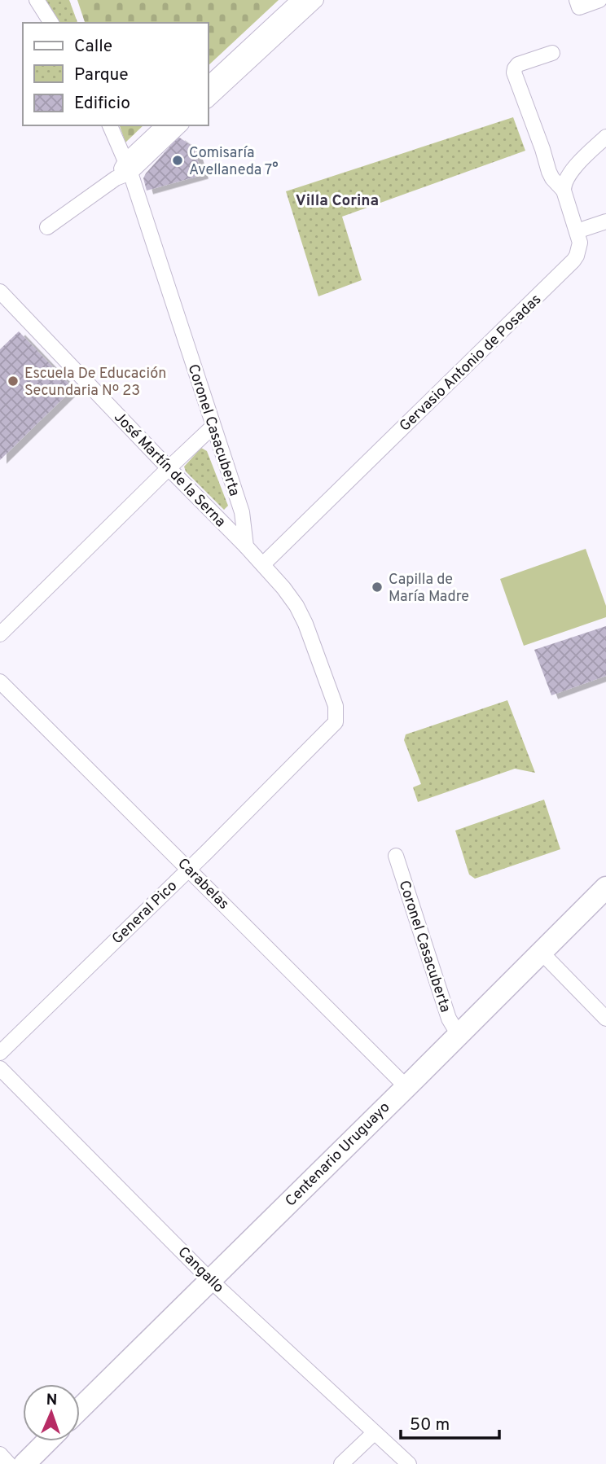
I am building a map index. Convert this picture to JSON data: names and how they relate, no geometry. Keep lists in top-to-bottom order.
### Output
{
  "streets": {
    "main road": ["Centenario Uruguayo"],
    "street": [
      "Gervasio Antonio de Posadas",
      "Coronel Casacuberta",
      "José Martín de la Serna",
      "Carabelas",
      "General Pico",
      "Cangallo"
    ]
  },
  "crossings": [
    ["Gervasio Antonio de Posadas", "General Pico"],
    ["Coronel Casacuberta", "José Martín de la Serna"],
    ["Coronel Casacuberta", "Centenario Uruguayo"],
    ["Carabelas", "General Pico"],
    ["Carabelas", "Centenario Uruguayo"],
    ["Centenario Uruguayo", "Cangallo"]
  ],
  "districts": ["Villa Corina"],
  "places": ["Comisaría Avellaneda 7°", "Escuela De Educación Secundaria Nº 23", "Capilla de María Madre"],
  "legend": ["Calle", "Parque", "Edificio"],
  "scale_bar": "50 m",
  "north": "top"
}
